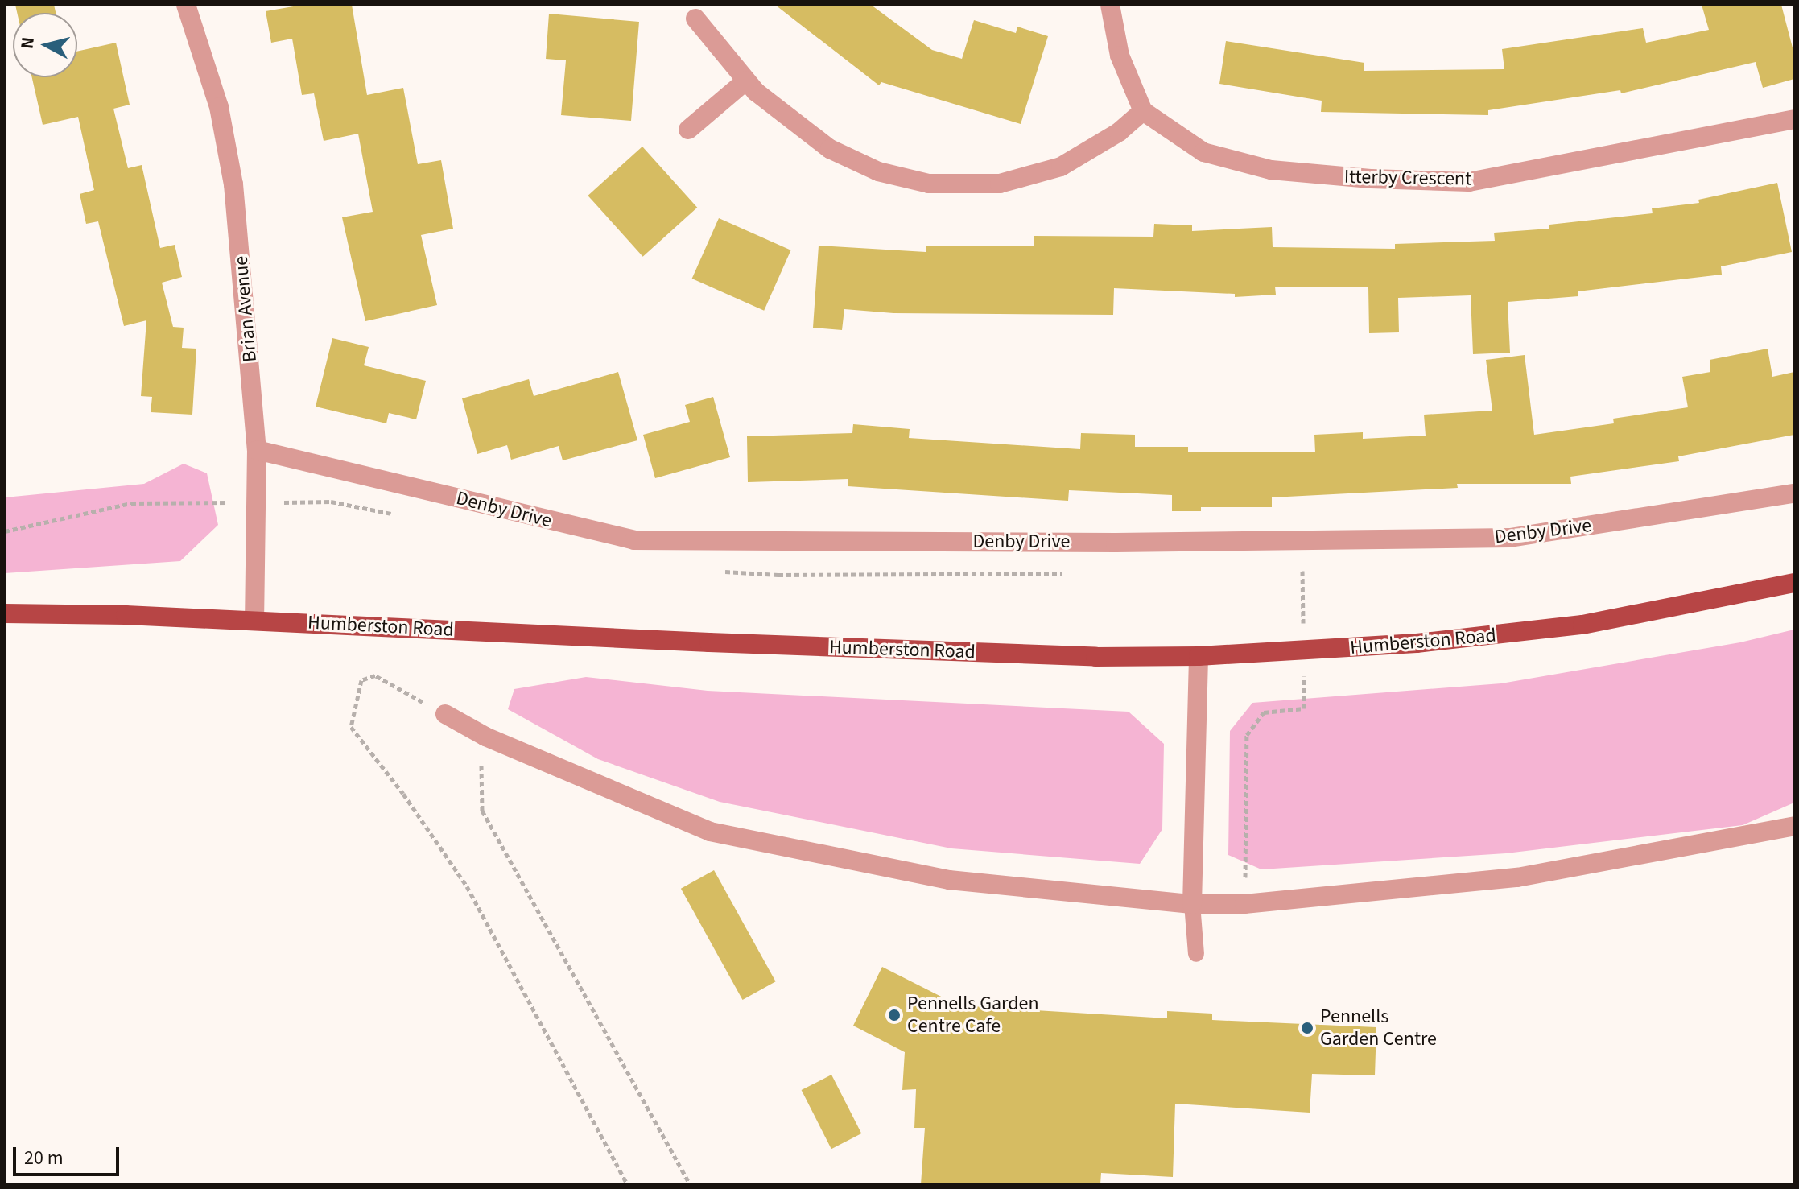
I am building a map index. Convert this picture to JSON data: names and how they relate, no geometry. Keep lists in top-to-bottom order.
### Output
{
  "streets": {
    "main road": ["Humberston Road"],
    "street": ["Itterby Crescent", "Brian Avenue", "Denby Drive"]
  },
  "crossings": [
    ["Brian Avenue", "Denby Drive"],
    ["Brian Avenue", "Humberston Road"]
  ],
  "places": ["Pennells Garden Centre Cafe", "Pennells Garden Centre"],
  "scale_bar": "20 m",
  "north": "left"
}
